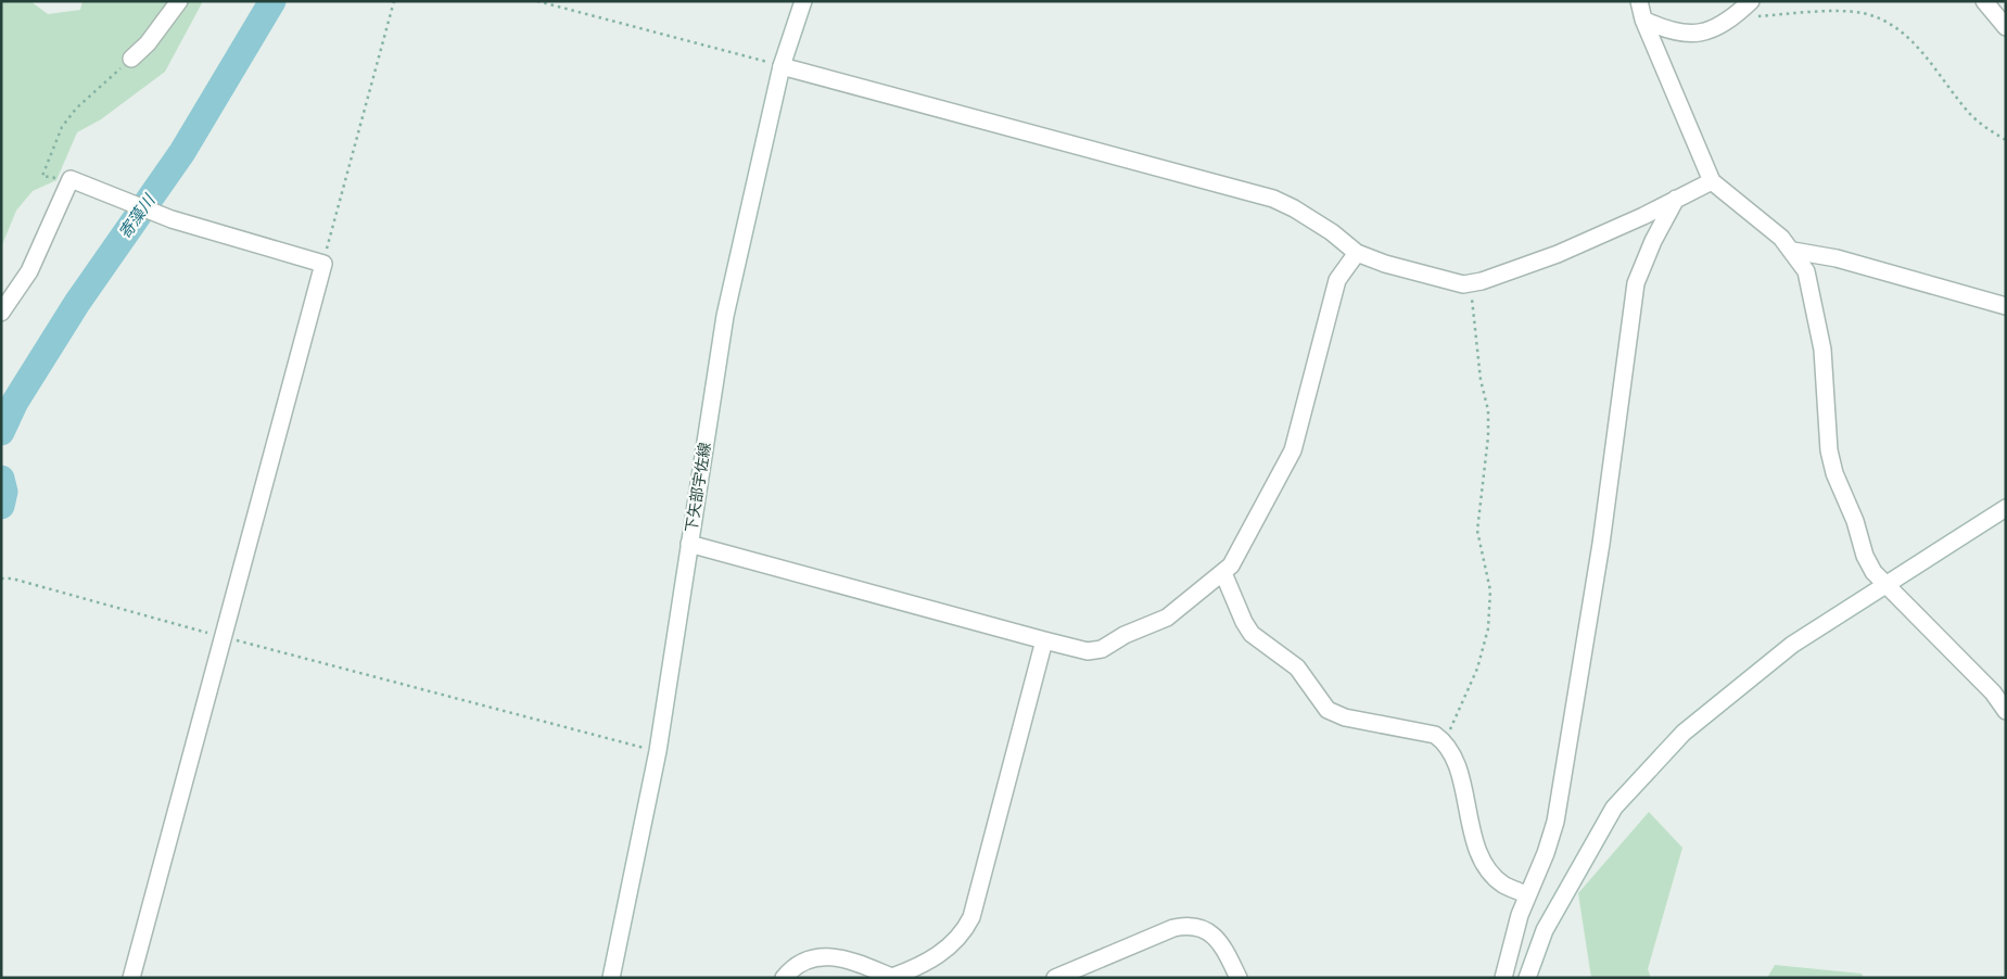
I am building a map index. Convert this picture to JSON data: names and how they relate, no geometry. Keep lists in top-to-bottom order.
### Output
{
  "streets": {
    "street": ["下矢部宇佐線"]
  },
  "water": ["寄藻川"]
}
